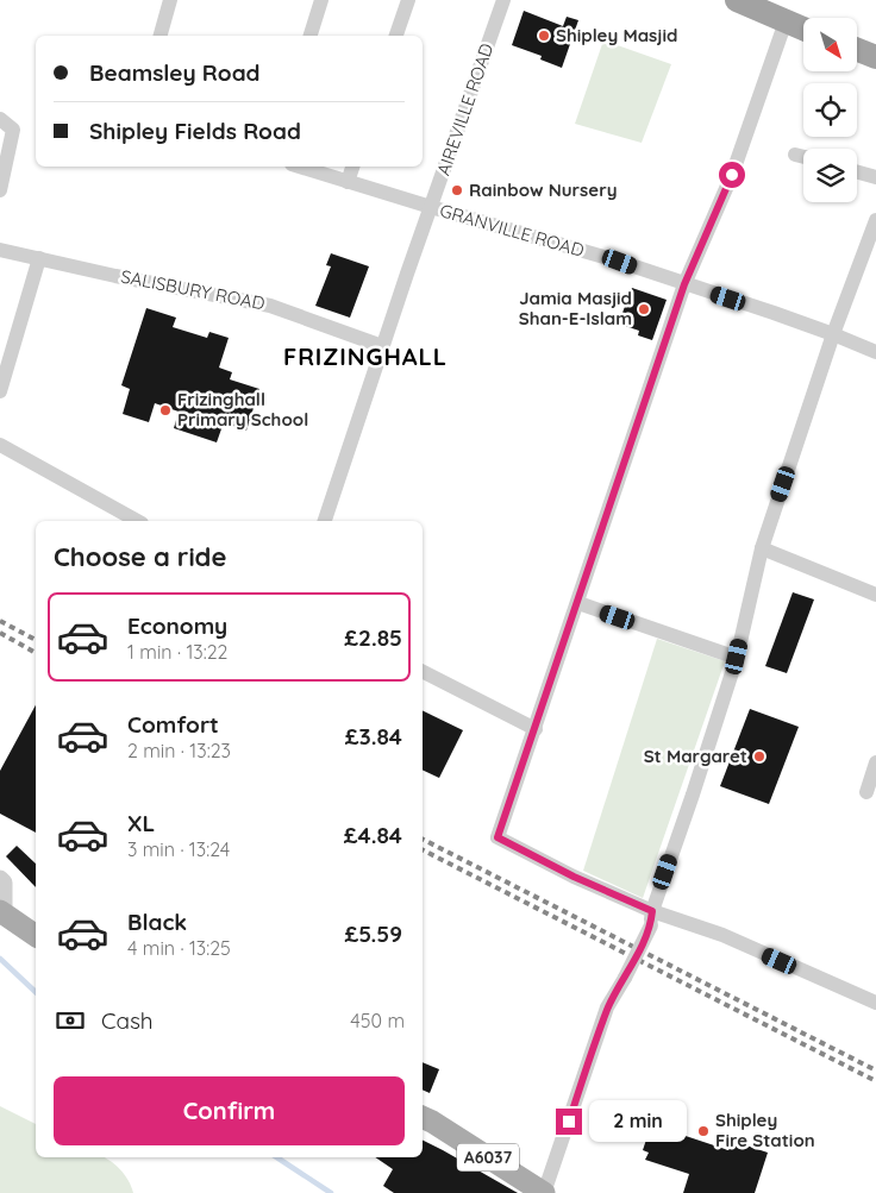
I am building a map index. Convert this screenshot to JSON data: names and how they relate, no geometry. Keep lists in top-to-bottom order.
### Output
{
  "streets": {
    "main road": ["A6037"],
    "street": ["AIREVILLE ROAD", "GRANVILLE ROAD", "SALISBURY ROAD"]
  },
  "crossings": [
    ["AIREVILLE ROAD", "GRANVILLE ROAD"],
    ["AIREVILLE ROAD", "SALISBURY ROAD"]
  ],
  "districts": ["FRIZINGHALL"],
  "places": [
    "Shipley Masjid",
    "Rainbow Nursery",
    "Jamia Masjid Shan-E-Islam",
    "Frizinghall Primary School",
    "St Margaret",
    "Shipley Fire Station"
  ],
  "north": "bottom right",
  "page": {
    "banner": ["Beamsley Road", "Shipley Fields Road"],
    "heading": "Choose a ride",
    "list": [
      {
        "name": "Economy",
        "note": "1 min · 13:22",
        "value": "£2.85"
      },
      {
        "name": "Comfort",
        "note": "2 min · 13:23",
        "value": "£3.84"
      },
      {
        "name": "XL",
        "note": "3 min · 13:24",
        "value": "£4.84"
      },
      {
        "name": "Black",
        "note": "4 min · 13:25",
        "value": "£5.59"
      }
    ],
    "pay": ["Cash", "450 m"],
    "buttons": "Confirm",
    "bubble": "2 min"
  }
}
